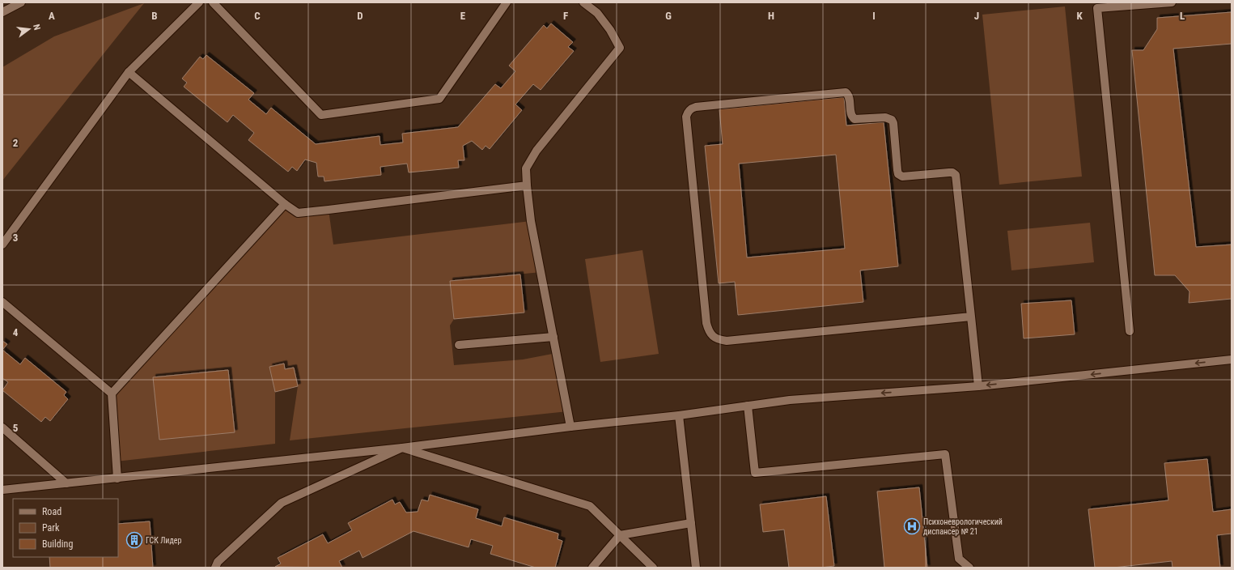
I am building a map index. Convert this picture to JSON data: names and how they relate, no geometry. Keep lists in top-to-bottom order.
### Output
{
  "places": {
    "hospital": ["Психоневрологический диспансер № 21"],
    "building": ["ГСК Лидер"]
  },
  "legend": ["Road", "Park", "Building"],
  "north": "right",
  "grid": {
    "columns": [
      "A",
      "B",
      "C",
      "D",
      "E",
      "F",
      "G",
      "H",
      "I",
      "J",
      "K",
      "L"
    ],
    "rows": [
      "2",
      "3",
      "4",
      "5"
    ]
  }
}
